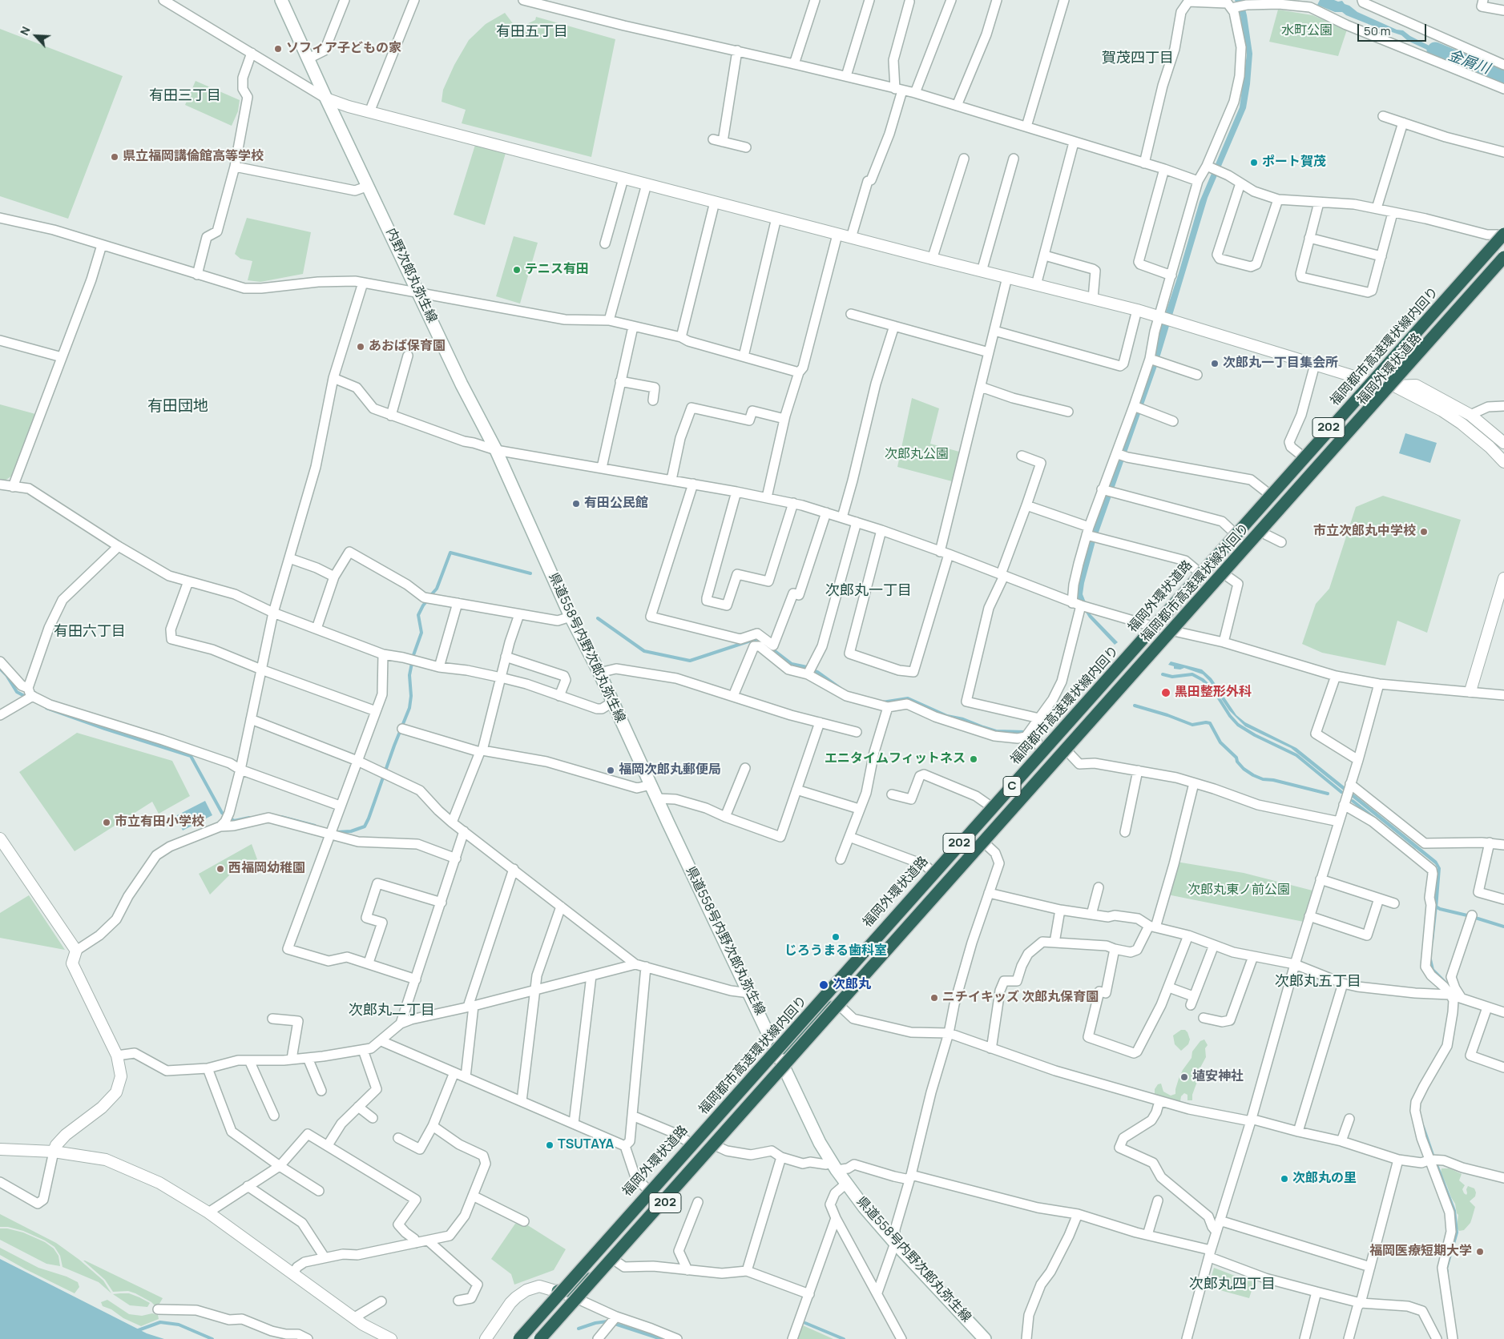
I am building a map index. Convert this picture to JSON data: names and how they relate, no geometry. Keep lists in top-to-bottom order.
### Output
{
  "streets": {
    "highway": [
      "福岡都市高速環状線内回り",
      "福岡外環状道路",
      "202",
      "福岡都市高速環状線外回り",
      "C"
    ],
    "main road": ["内野次郎丸弥生線", "県道558号内野次郎丸弥生線"]
  },
  "crossings": [
    ["内野次郎丸弥生線", "県道558号内野次郎丸弥生線"],
    ["福岡都市高速環状線内回り", "福岡外環状道路"],
    ["福岡外環状道路", "県道558号内野次郎丸弥生線"]
  ],
  "districts": [
    "有田五丁目",
    "賀茂四丁目",
    "有田三丁目",
    "有田団地",
    "次郎丸一丁目",
    "有田六丁目",
    "次郎丸五丁目",
    "次郎丸二丁目",
    "次郎丸四丁目"
  ],
  "water": ["金屑川"],
  "parks": ["水町公園", "次郎丸公園", "次郎丸東ノ前公園"],
  "places": [
    "ソフィア子どもの家",
    "県立福岡講倫館高等学校",
    "ポート賀茂",
    "テニス有田",
    "あおば保育園",
    "次郎丸一丁目集会所",
    "有田公民館",
    "市立次郎丸中学校",
    "黒田整形外科",
    "エニタイムフィットネス",
    "福岡次郎丸郵便局",
    "市立有田小学校",
    "西福岡幼稚園",
    "じろうまる歯科室",
    "次郎丸",
    "ニチイキッズ 次郎丸保育園",
    "埴安神社",
    "TSUTAYA",
    "次郎丸の里",
    "福岡医療短期大学"
  ],
  "scale_bar": "50 m",
  "north": "top left"
}
